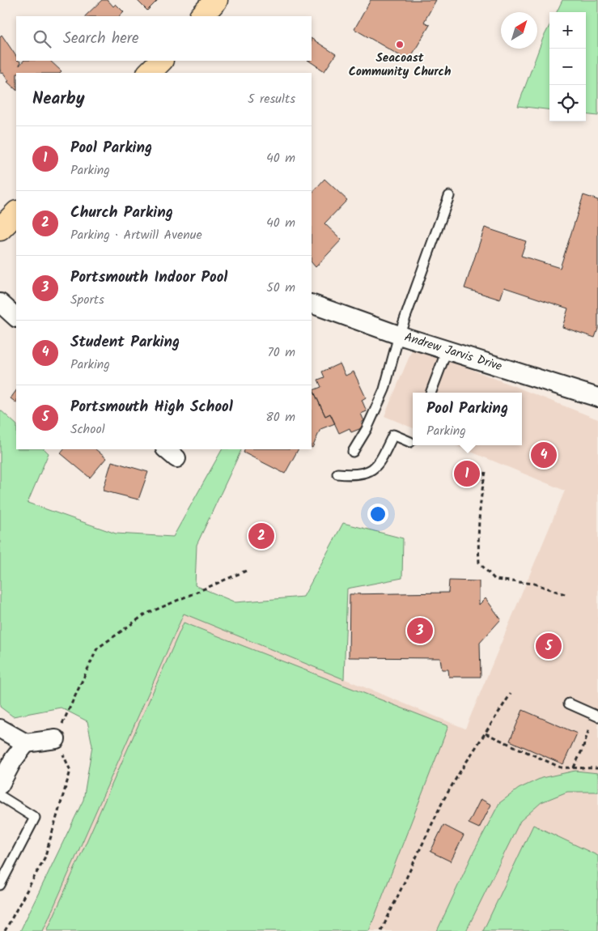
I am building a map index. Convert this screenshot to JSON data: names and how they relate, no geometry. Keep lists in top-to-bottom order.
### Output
{
  "streets": {
    "street": ["Andrew Jarvis Drive"]
  },
  "places": ["Seacoast Community Church"],
  "north": "top right",
  "page": {
    "map_buttons": ["+", "−"],
    "search": "Search here",
    "heading": ["Nearby", "5 results"],
    "list": [
      {
        "mark": "1",
        "name": "Pool Parking",
        "note": "Parking",
        "value": "40 m"
      },
      {
        "mark": "2",
        "name": "Church Parking",
        "note": "Parking · Artwill Avenue",
        "value": "40 m"
      },
      {
        "mark": "3",
        "name": "Portsmouth Indoor Pool",
        "note": "Sports",
        "value": "50 m"
      },
      {
        "mark": "4",
        "name": "Student Parking",
        "note": "Parking",
        "value": "70 m"
      },
      {
        "mark": "5",
        "name": "Portsmouth High School",
        "note": "School",
        "value": "80 m"
      }
    ],
    "popup": ["Pool Parking", "Parking"],
    "pins": [
      "4",
      "1",
      "2",
      "3",
      "5"
    ]
  }
}
